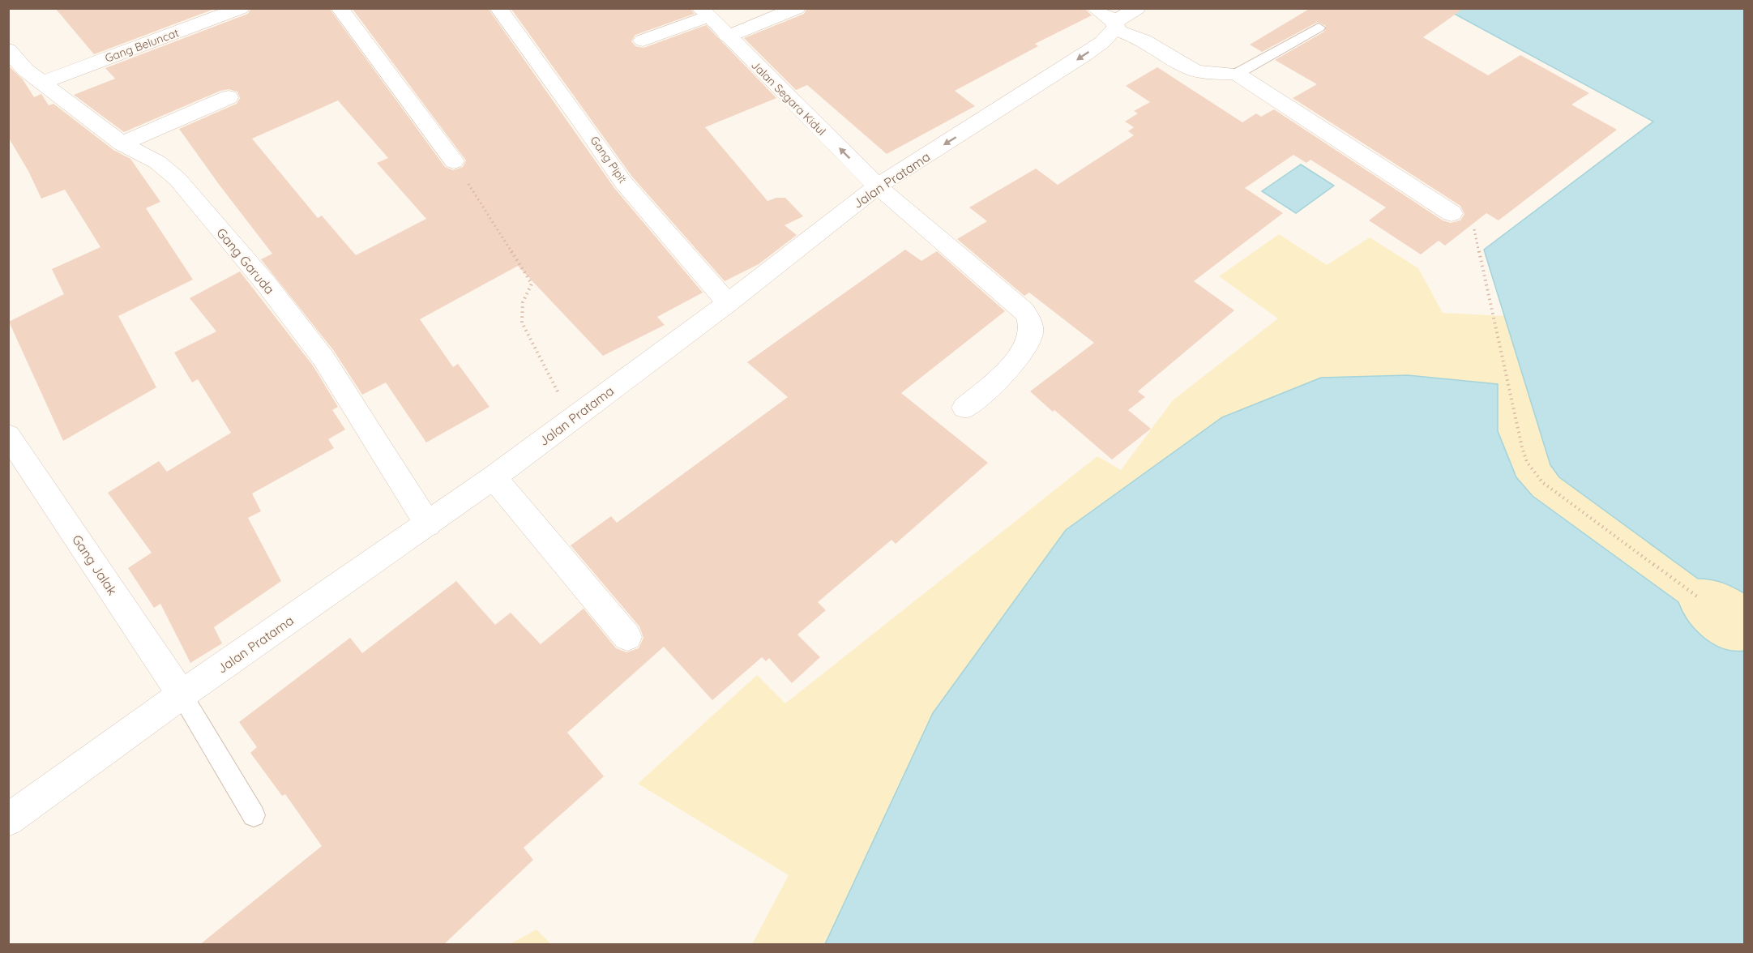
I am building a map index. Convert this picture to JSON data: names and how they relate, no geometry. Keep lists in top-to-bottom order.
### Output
{
  "streets": {
    "street": [
      "Gang Beluncat",
      "Jalan Segara Kidul",
      "Gang Pipit",
      "Jalan Pratama",
      "Gang Garuda",
      "Gang Jalak"
    ]
  },
  "crossings": [
    ["Gang Beluncat", "Gang Garuda"],
    ["Jalan Segara Kidul", "Jalan Pratama"],
    ["Gang Pipit", "Jalan Pratama"],
    ["Jalan Pratama", "Gang Garuda"],
    ["Jalan Pratama", "Gang Jalak"]
  ],
  "one_way": ["Jalan Segara Kidul"]
}
